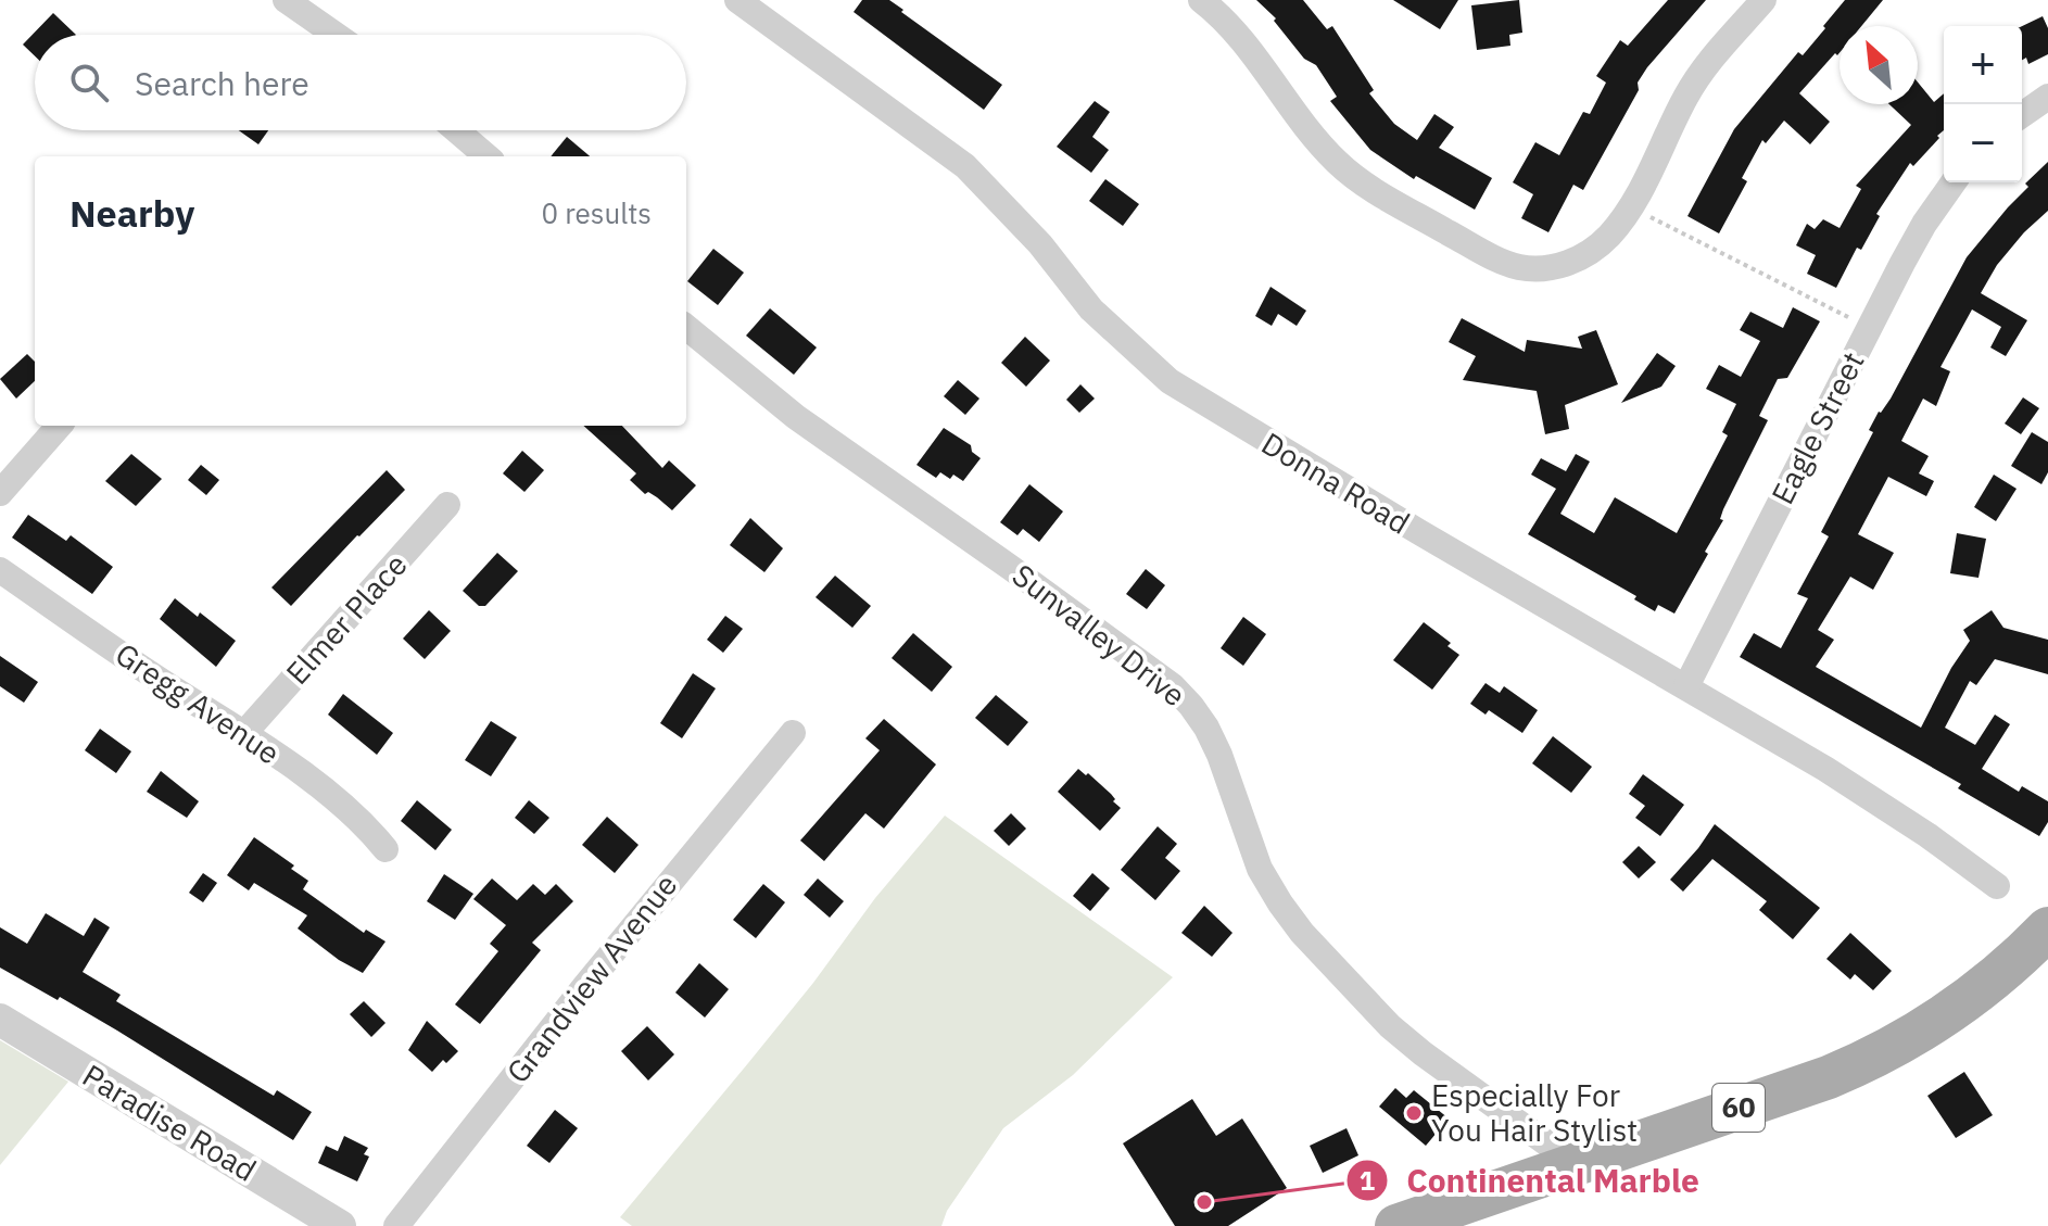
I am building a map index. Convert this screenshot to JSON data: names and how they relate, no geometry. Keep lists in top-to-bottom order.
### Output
{
  "streets": {
    "main road": ["60"],
    "street": [
      "Eagle Street",
      "Donna Road",
      "Elmer Place",
      "Sunvalley Drive",
      "Gregg Avenue",
      "Grandview Avenue",
      "Paradise Road"
    ]
  },
  "crossings": [
    ["Eagle Street", "Donna Road"],
    ["Elmer Place", "Gregg Avenue"],
    ["Sunvalley Drive", "60"]
  ],
  "places": ["Especially For You Hair Stylist", "Continental Marble"],
  "north": "top left",
  "page": {
    "map_buttons": ["+", "−"],
    "search": "Search here",
    "heading": ["Nearby", "0 results"]
  }
}
